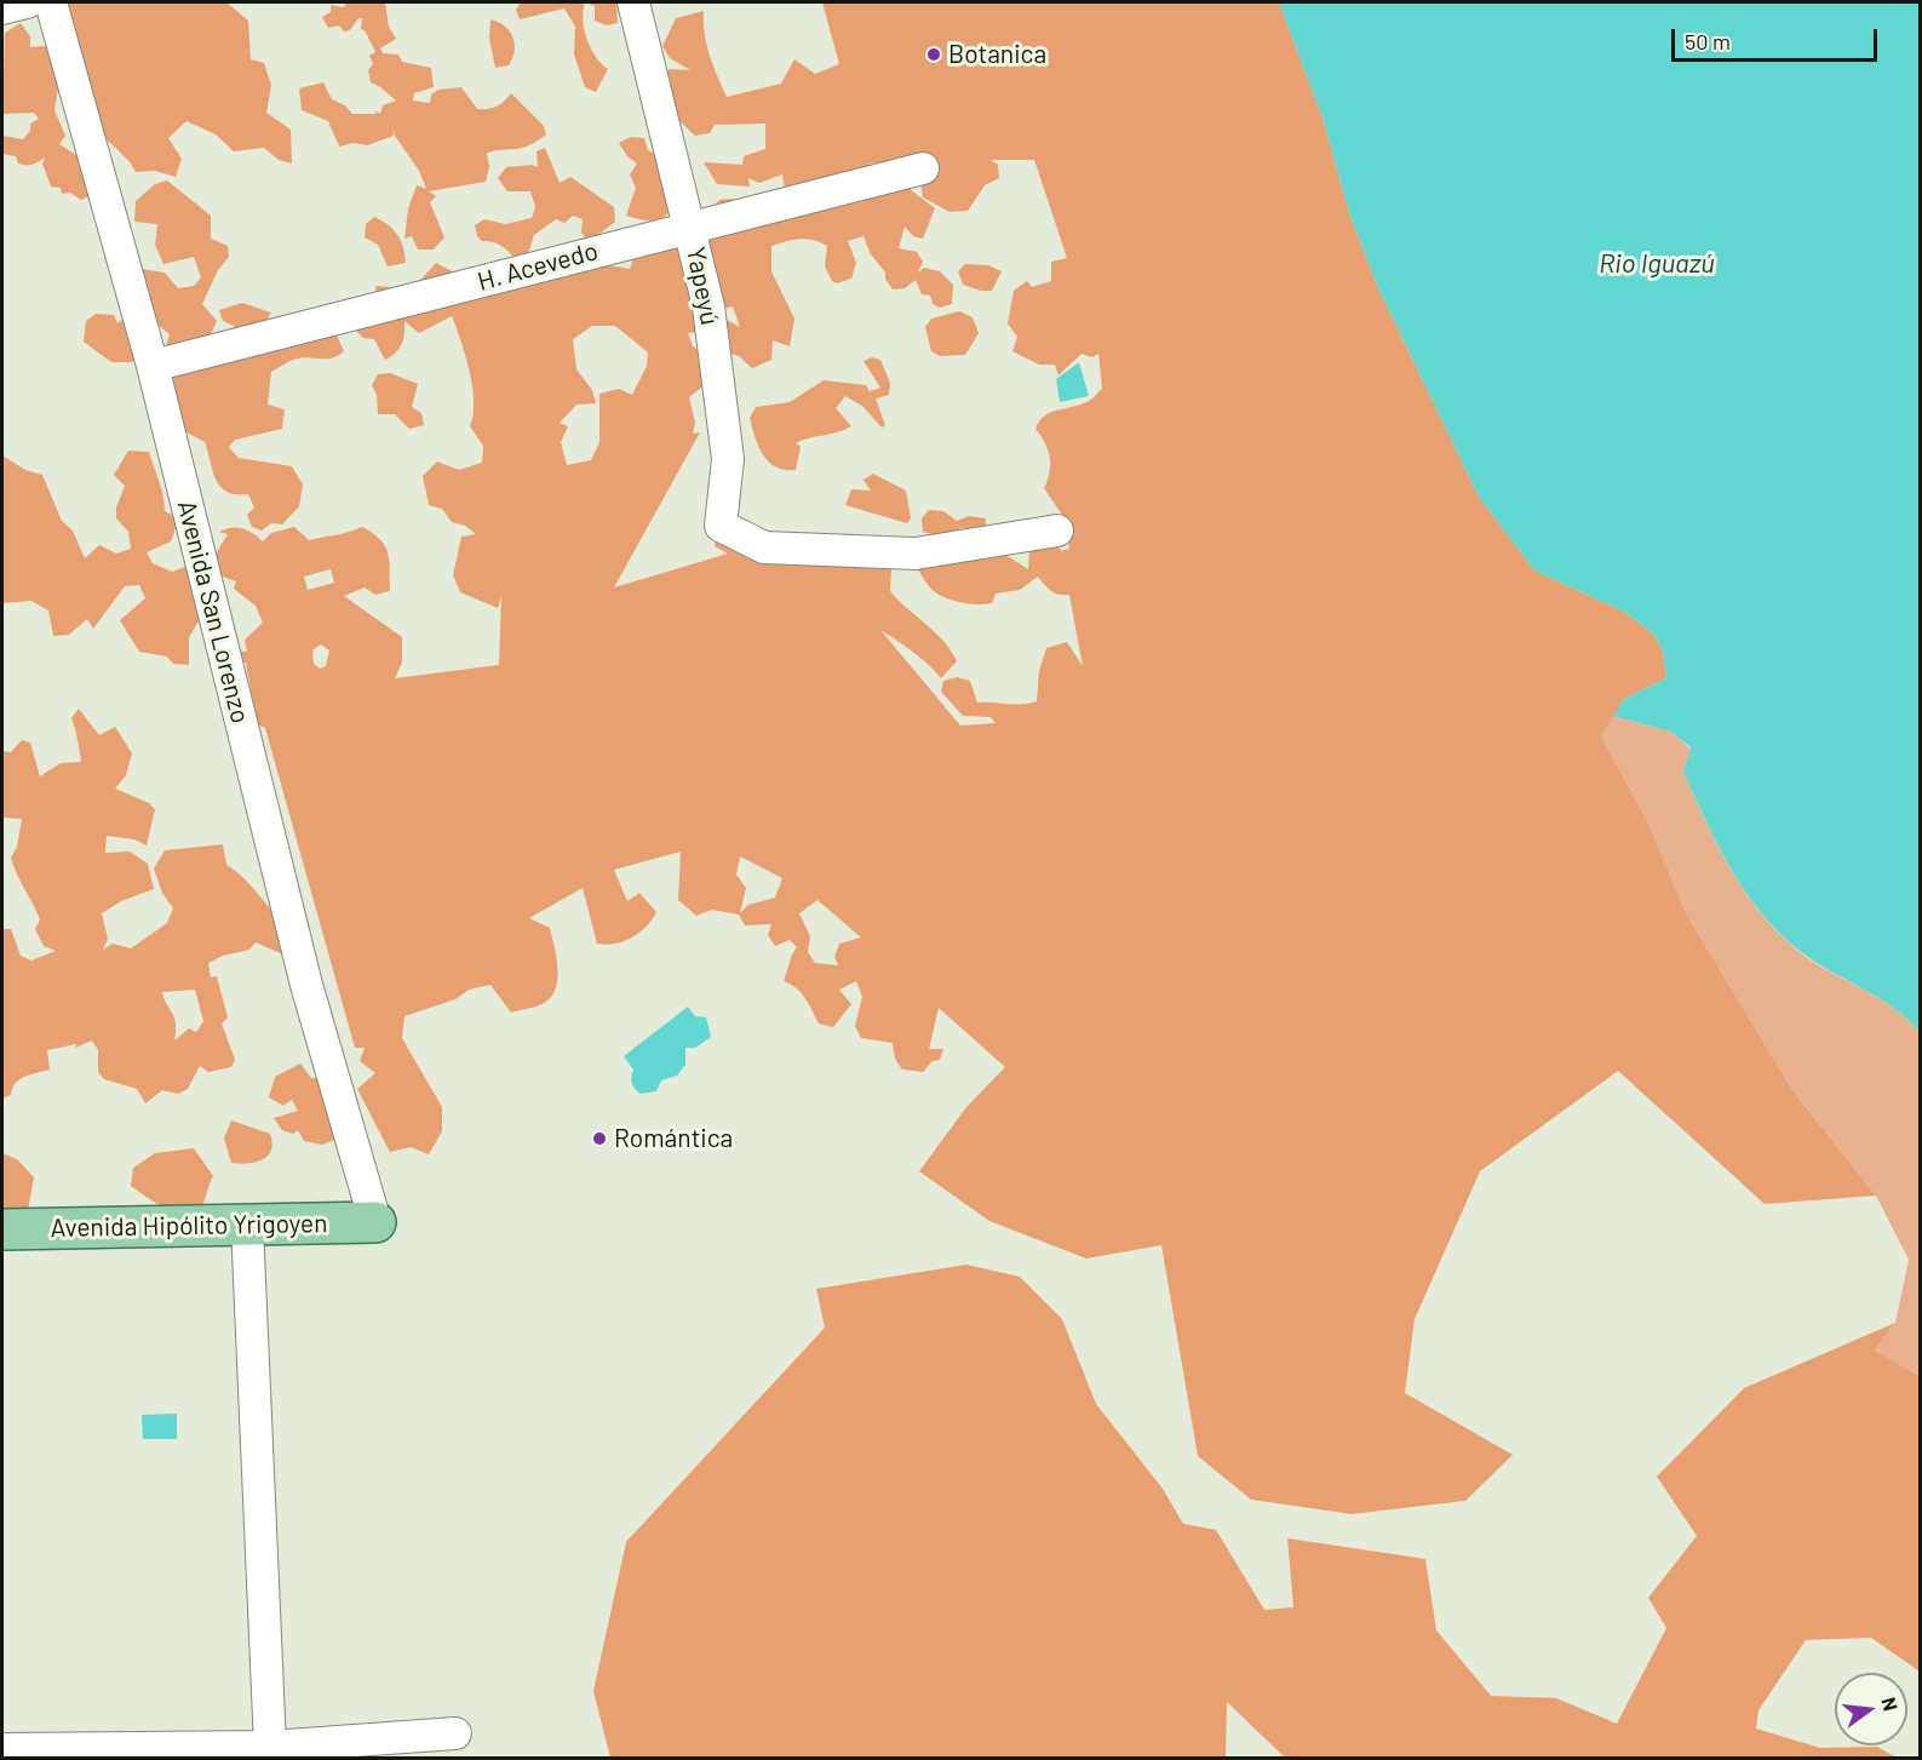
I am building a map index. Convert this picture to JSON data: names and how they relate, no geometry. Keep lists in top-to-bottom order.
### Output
{
  "streets": {
    "main road": ["Avenida Hipólito Yrigoyen"],
    "street": ["H. Acevedo", "Yapeyú", "Avenida San Lorenzo"]
  },
  "crossings": [
    ["H. Acevedo", "Yapeyú"],
    ["H. Acevedo", "Avenida San Lorenzo"],
    ["Avenida San Lorenzo", "Avenida Hipólito Yrigoyen"]
  ],
  "water": ["Rio Iguazú"],
  "places": ["Botanica", "Romántica"],
  "scale_bar": "50 m",
  "north": "right"
}
